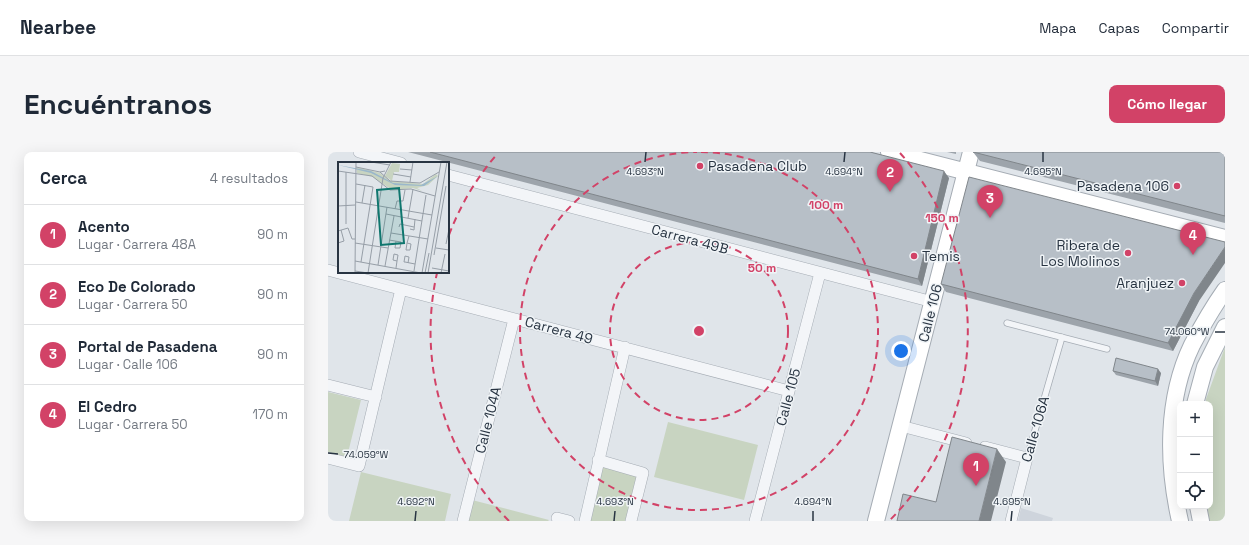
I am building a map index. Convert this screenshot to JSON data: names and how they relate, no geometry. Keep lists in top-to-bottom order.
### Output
{
  "streets": {
    "street": [
      "Carrera 49B",
      "Calle 106",
      "Carrera 49",
      "Calle 105",
      "Calle 104A",
      "Calle 106A"
    ]
  },
  "crossings": [
    ["Carrera 49B", "Calle 106"],
    ["Carrera 49B", "Calle 105"],
    ["Carrera 49", "Calle 105"],
    ["Carrera 49", "Calle 104A"]
  ],
  "places": [
    "Pasadena Club",
    "Pasadena 106",
    "Ribera de Los Molinos",
    "Temis",
    "Aranjuez"
  ],
  "page": {
    "header": "Nearbee",
    "nav": ["Mapa", "Capas", "Compartir"],
    "buttons": "Cómo llegar",
    "title": "Encuéntranos",
    "heading": ["Cerca", "4 resultados"],
    "pins": [
      "2",
      "3",
      "4",
      "1"
    ],
    "list": [
      {
        "mark": "1",
        "name": "Acento",
        "note": "Lugar · Carrera 48A",
        "value": "90 m"
      },
      {
        "mark": "2",
        "name": "Eco De Colorado",
        "note": "Lugar · Carrera 50",
        "value": "90 m"
      },
      {
        "mark": "3",
        "name": "Portal de Pasadena",
        "note": "Lugar · Calle 106",
        "value": "90 m"
      },
      {
        "mark": "4",
        "name": "El Cedro",
        "note": "Lugar · Carrera 50",
        "value": "170 m"
      }
    ],
    "map_buttons": ["+", "−"]
  },
  "coordinates": [
    "4.693°N",
    "4.694°N",
    "4.695°N",
    "74.060°W",
    "74.059°W",
    "4.692°N"
  ],
  "rings": ["100 m", "150 m", "50 m"]
}
